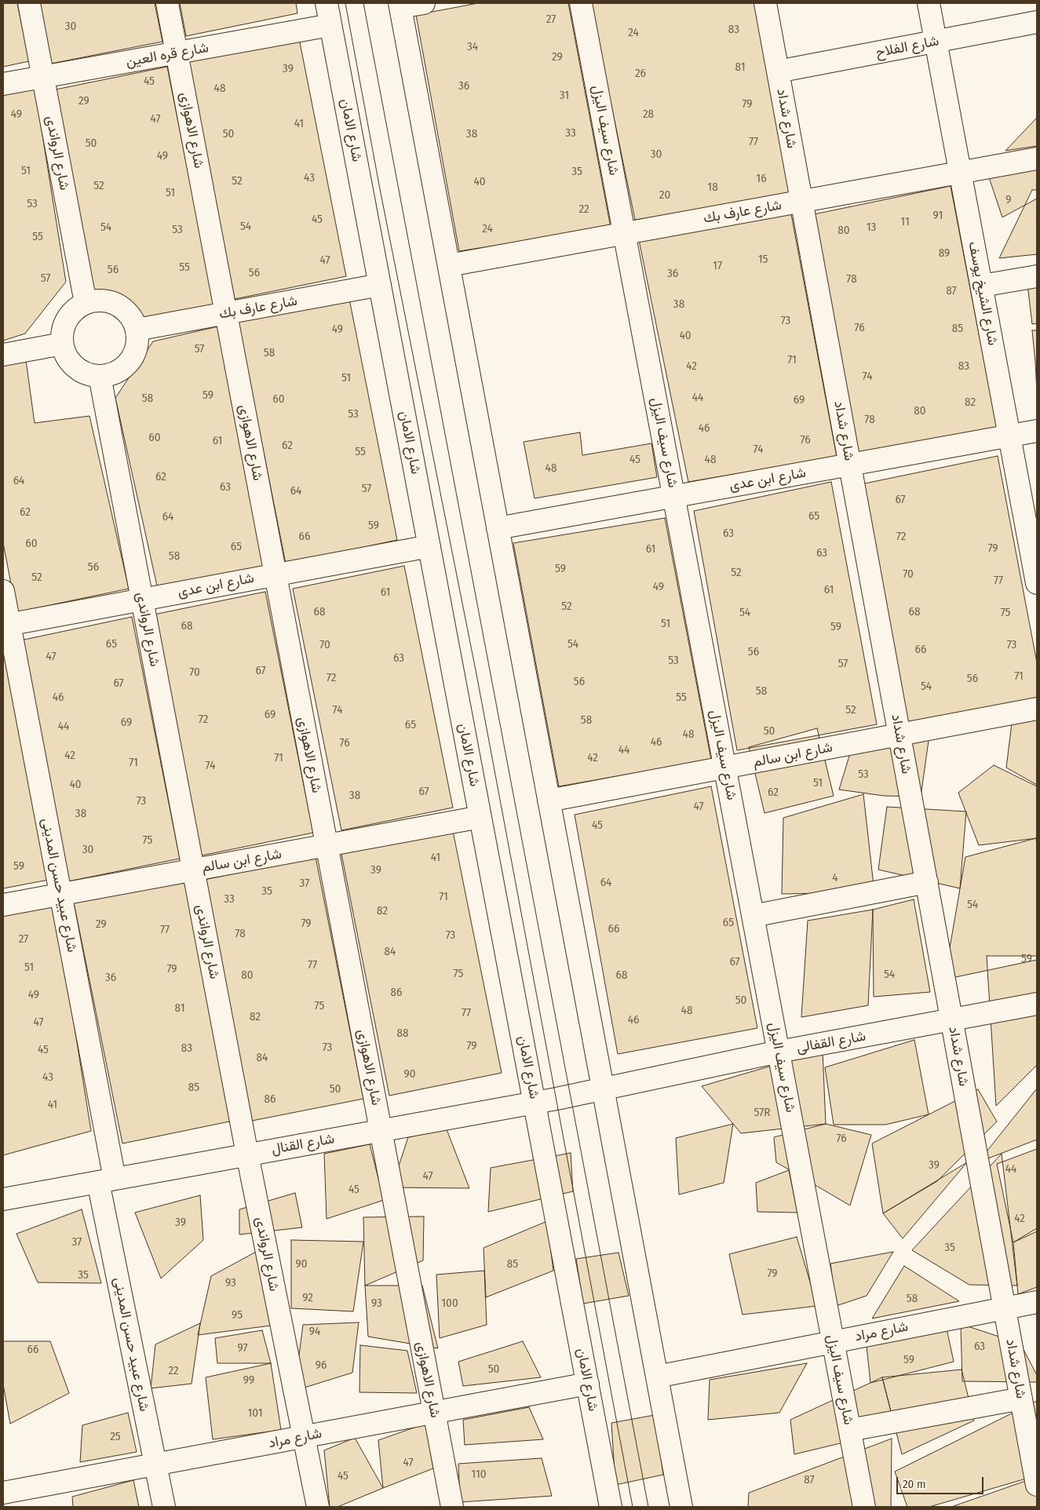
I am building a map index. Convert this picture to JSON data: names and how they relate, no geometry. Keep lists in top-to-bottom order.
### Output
{
  "streets": {
    "street": [
      "شارع الفلاح",
      "شارع قره العين",
      "شارع شداد",
      "شارع الاهوازى",
      "شارع الامان",
      "شارع سيف اليزل",
      "شارع الرواندى",
      "شارع عارف بك",
      "شارع الشيخ يوسف",
      "شارع ابن عدى",
      "شارع ابن سالم",
      "شارع عبيد حسن المدينى",
      "شارع القفالى",
      "شارع القنال",
      "شارع مراد"
    ]
  },
  "crossings": [
    ["شارع الفلاح", "شارع شداد"],
    ["شارع الفلاح", "شارع الشيخ يوسف"],
    ["شارع قره العين", "شارع الاهوازى"],
    ["شارع قره العين", "شارع الامان"],
    ["شارع قره العين", "شارع الرواندى"],
    ["شارع شداد", "شارع عارف بك"],
    ["شارع شداد", "شارع ابن عدى"],
    ["شارع شداد", "شارع ابن سالم"],
    ["شارع شداد", "شارع القفالى"],
    ["شارع شداد", "شارع مراد"],
    ["شارع الاهوازى", "شارع عارف بك"],
    ["شارع الاهوازى", "شارع ابن عدى"],
    ["شارع الاهوازى", "شارع ابن سالم"],
    ["شارع الاهوازى", "شارع القنال"],
    ["شارع الاهوازى", "شارع مراد"],
    ["شارع الامان", "شارع عارف بك"],
    ["شارع الامان", "شارع ابن عدى"],
    ["شارع الامان", "شارع ابن سالم"],
    ["شارع الامان", "شارع القنال"],
    ["شارع الامان", "شارع مراد"],
    ["شارع سيف اليزل", "شارع عارف بك"],
    ["شارع سيف اليزل", "شارع ابن عدى"],
    ["شارع سيف اليزل", "شارع ابن سالم"],
    ["شارع سيف اليزل", "شارع القفالى"],
    ["شارع سيف اليزل", "شارع مراد"],
    ["شارع الرواندى", "شارع عارف بك"],
    ["شارع الرواندى", "شارع ابن عدى"],
    ["شارع الرواندى", "شارع ابن سالم"],
    ["شارع الرواندى", "شارع القنال"],
    ["شارع الرواندى", "شارع مراد"],
    ["شارع عارف بك", "شارع الشيخ يوسف"],
    ["شارع الشيخ يوسف", "شارع ابن عدى"],
    ["شارع ابن عدى", "شارع عبيد حسن المدينى"],
    ["شارع ابن سالم", "شارع عبيد حسن المدينى"],
    ["شارع عبيد حسن المدينى", "شارع القنال"],
    ["شارع عبيد حسن المدينى", "شارع مراد"],
    ["شارع القفالى", "شارع القنال"]
  ],
  "house_numbers": [
    "27",
    "30",
    "83",
    "24",
    "34",
    "29",
    "81",
    "39",
    "26",
    "45",
    "36",
    "48",
    "31",
    "29",
    "79",
    "49",
    "28",
    "47",
    "41",
    "33",
    "50",
    "38",
    "77",
    "50",
    "30",
    "49",
    "51",
    "35",
    "43",
    "16",
    "52",
    "40",
    "52",
    "18",
    "51",
    "20",
    "9",
    "53",
    "22",
    "91",
    "45",
    "11",
    "54",
    "54",
    "13",
    "24",
    "53",
    "80",
    "55",
    "89",
    "15",
    "47",
    "17",
    "55",
    "56",
    "56",
    "36",
    "57",
    "78",
    "87",
    "38",
    "73",
    "76",
    "85",
    "49",
    "40",
    "57",
    "58",
    "71",
    "42",
    "83",
    "74",
    "51",
    "59",
    "44",
    "58",
    "60",
    "69",
    "82",
    "80",
    "53",
    "78",
    "46",
    "60",
    "76",
    "61",
    "62",
    "74",
    "55",
    "45",
    "48",
    "48",
    "62",
    "64",
    "63",
    "57",
    "64",
    "67",
    "62",
    "65",
    "64",
    "59",
    "63",
    "66",
    "72",
    "60",
    "65",
    "79",
    "61",
    "63",
    "58",
    "56",
    "59",
    "52",
    "70",
    "52",
    "77",
    "49",
    "61",
    "61",
    "52",
    "68",
    "68",
    "54",
    "75",
    "51",
    "68",
    "59",
    "65",
    "54",
    "70",
    "73",
    "66",
    "56",
    "47",
    "63",
    "53",
    "57",
    "67",
    "70",
    "71",
    "72",
    "56",
    "56",
    "67",
    "54",
    "58",
    "46",
    "55",
    "74",
    "52",
    "69",
    "72",
    "58",
    "69",
    "65",
    "44",
    "50",
    "48",
    "46",
    "76",
    "44",
    "42",
    "71",
    "42",
    "71",
    "74",
    "53",
    "51",
    "40",
    "67",
    "62",
    "38",
    "73",
    "47",
    "38",
    "45",
    "75",
    "30",
    "41",
    "59",
    "39",
    "4",
    "64",
    "37",
    "35",
    "71",
    "33",
    "54",
    "82",
    "65",
    "79",
    "29",
    "66",
    "77",
    "78",
    "73",
    "27",
    "84",
    "59",
    "67",
    "77",
    "51",
    "79",
    "75",
    "54",
    "80",
    "68",
    "36",
    "86",
    "49",
    "50",
    "75",
    "81",
    "48",
    "77",
    "82",
    "46",
    "47",
    "88",
    "79",
    "73",
    "83",
    "45",
    "84",
    "90",
    "43",
    "85",
    "50",
    "86",
    "41",
    "57R",
    "76",
    "39",
    "44",
    "47",
    "45",
    "42",
    "39",
    "37",
    "35",
    "90",
    "85",
    "79",
    "35",
    "93",
    "92",
    "58",
    "93",
    "100",
    "95",
    "94",
    "63",
    "97",
    "66",
    "59",
    "96",
    "50",
    "22",
    "99",
    "101",
    "25",
    "47",
    "110",
    "45",
    "87"
  ],
  "scale_bar": "20 m"
}
